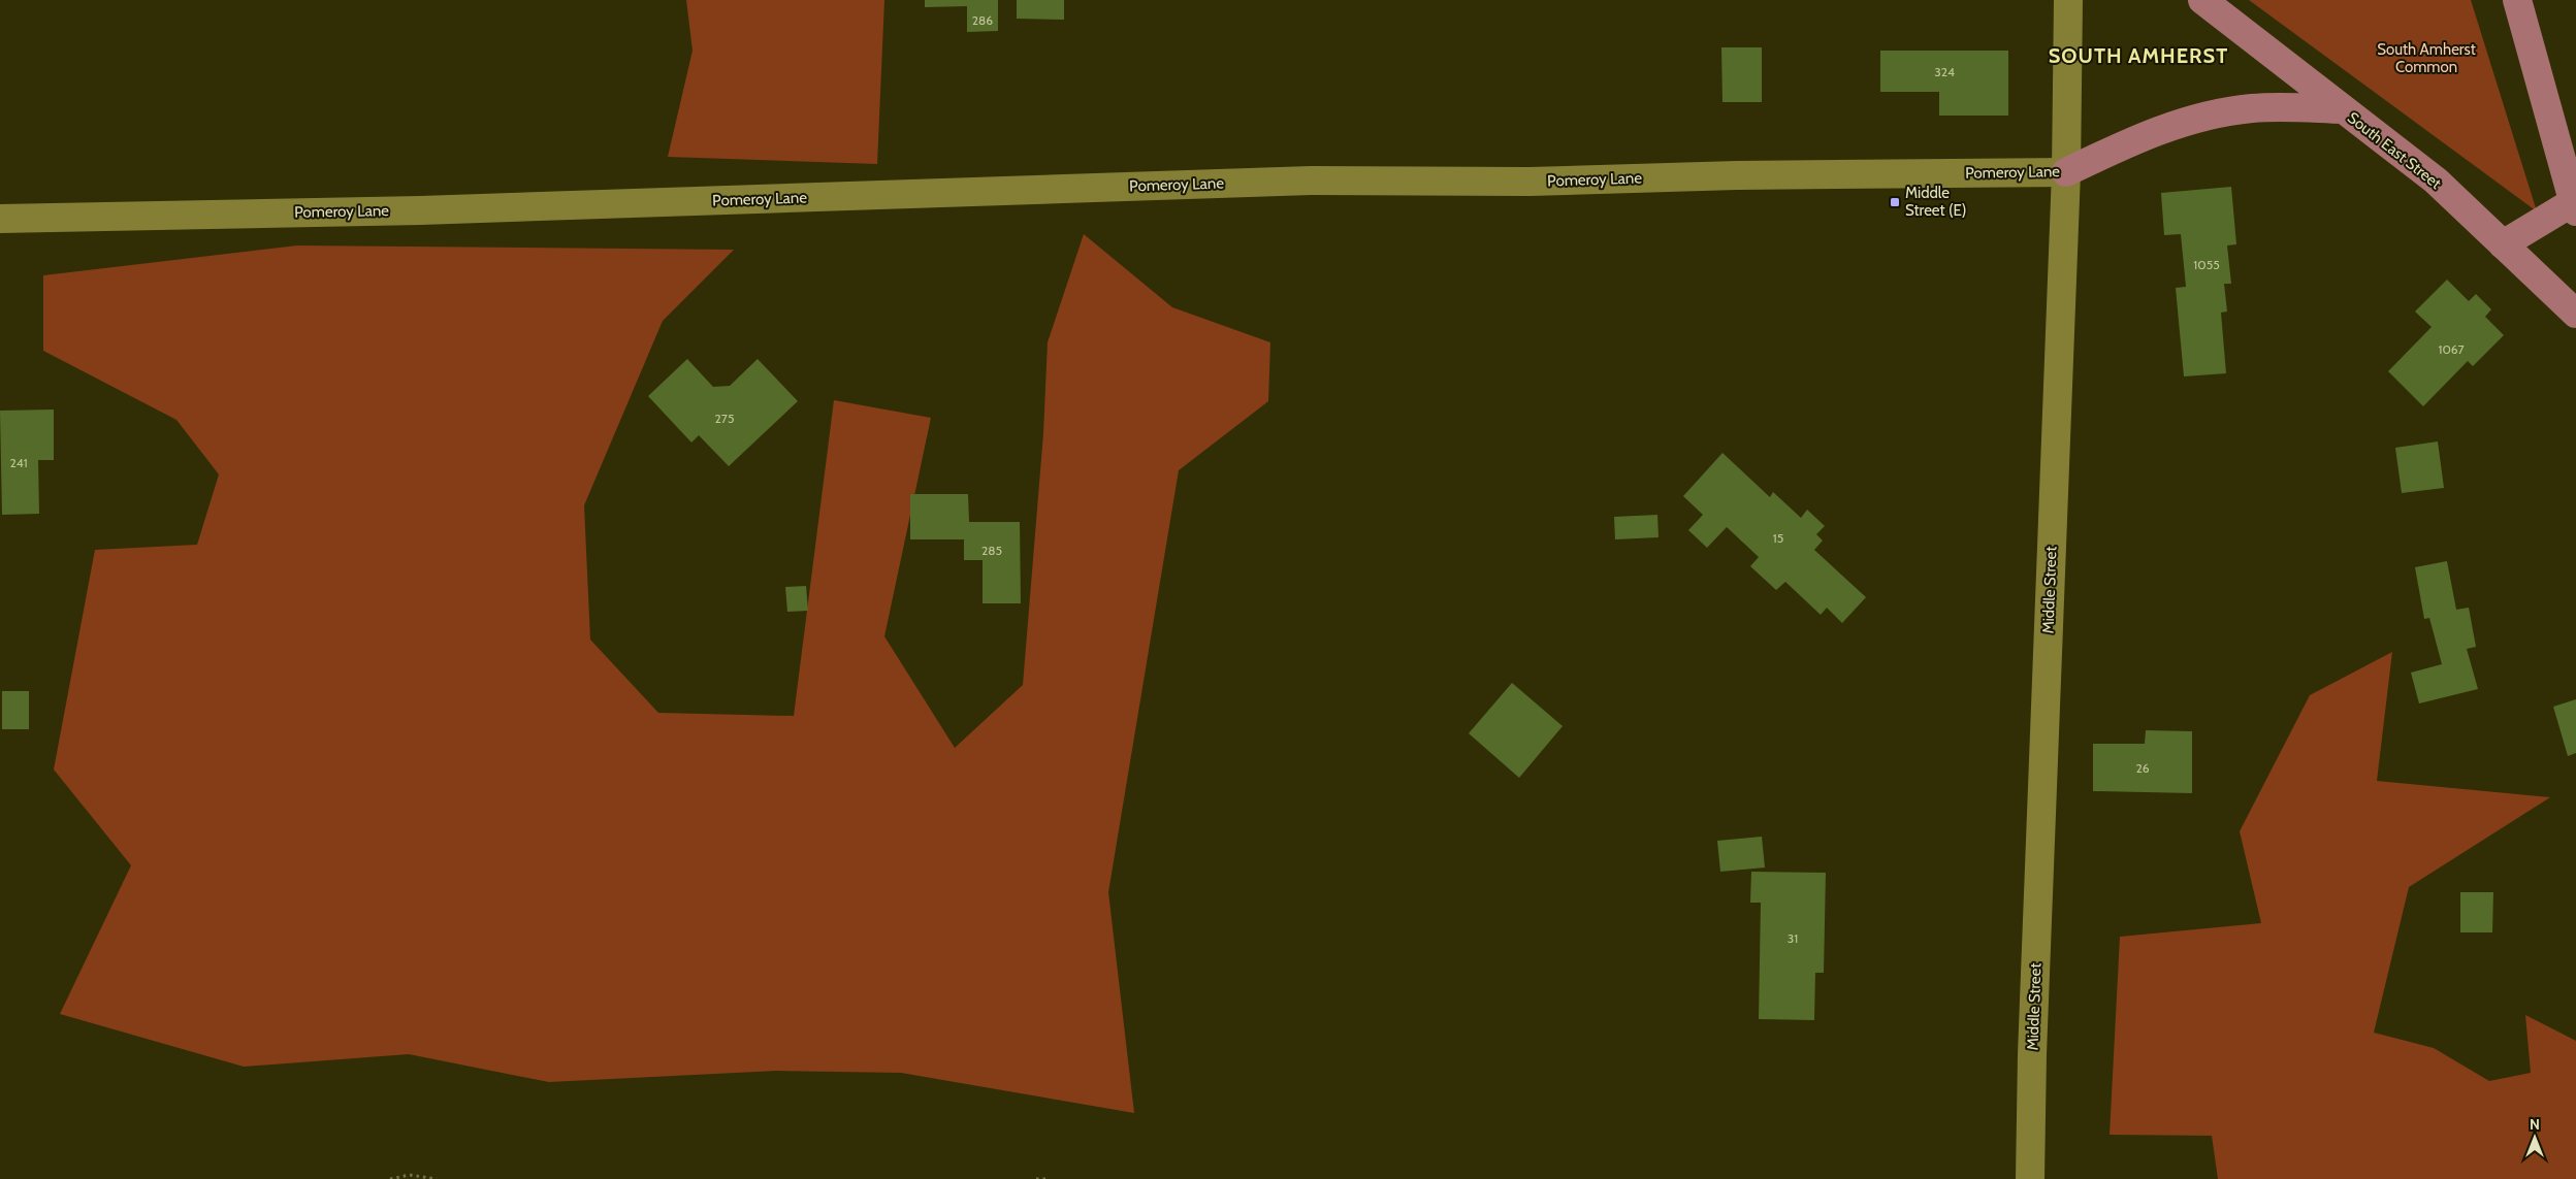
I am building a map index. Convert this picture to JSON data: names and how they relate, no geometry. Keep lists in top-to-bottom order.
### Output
{
  "streets": {
    "main road": ["South East Street", "Pomeroy Lane"],
    "street": ["Middle Street"]
  },
  "crossings": [
    ["South East Street", "Pomeroy Lane"],
    ["Pomeroy Lane", "Middle Street"]
  ],
  "districts": ["SOUTH AMHERST"],
  "parks": ["South Amherst Common"],
  "places": {
    "transit": ["Middle Street (E)"]
  },
  "house_numbers": [
    "286",
    "324",
    "1055",
    "1067",
    "275",
    "241",
    "15",
    "285",
    "26",
    "31"
  ],
  "north": "top"
}
